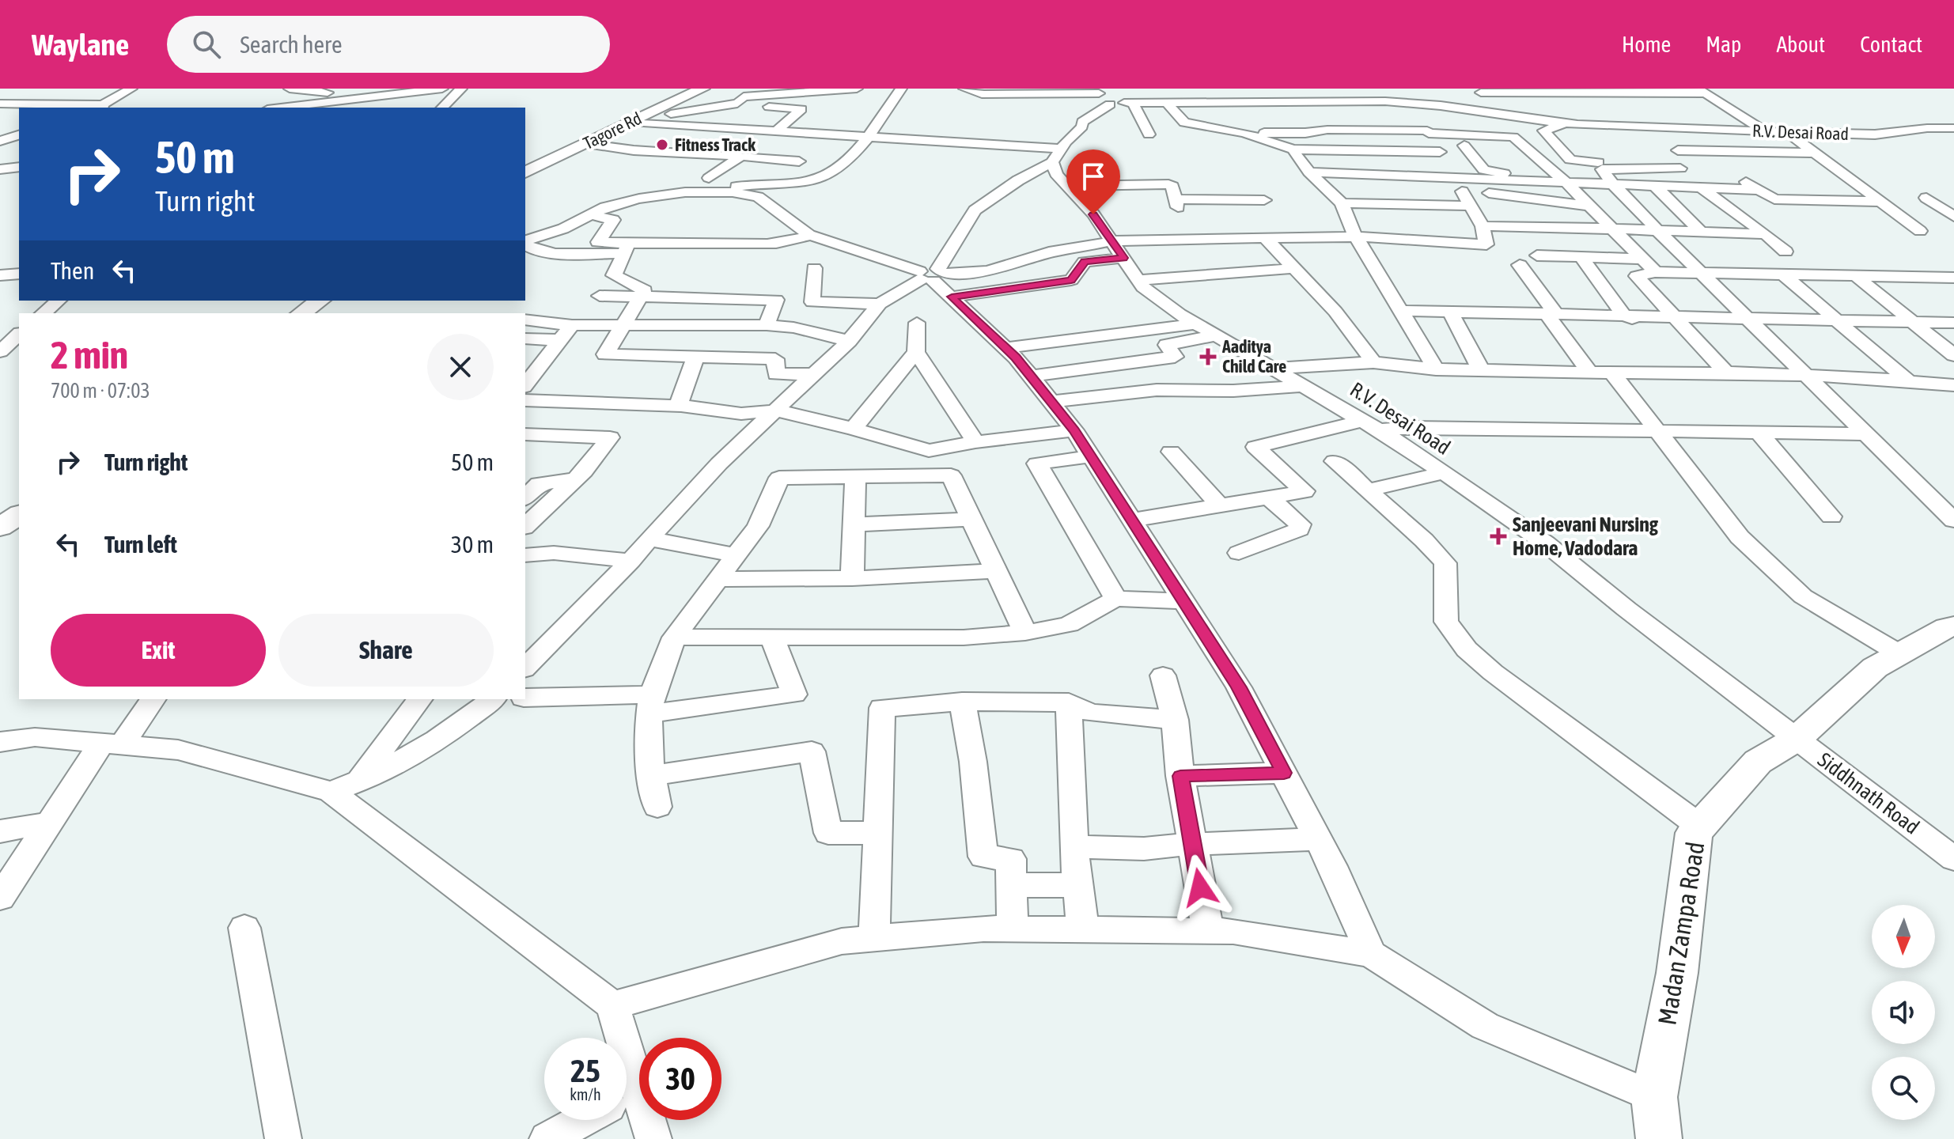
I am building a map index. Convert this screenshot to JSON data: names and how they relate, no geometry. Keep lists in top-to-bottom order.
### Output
{
  "streets": {
    "main road": ["Tagore Rd", "Madan Zampa Road"],
    "street": ["R.V. Desai Road", "Siddhnath Road"]
  },
  "crossings": [
    ["R.V. Desai Road", "Siddhnath Road"],
    ["R.V. Desai Road", "Madan Zampa Road"],
    ["Siddhnath Road", "Madan Zampa Road"]
  ],
  "places": {
    "other": ["Fitness Track"],
    "health": ["Aaditya Child Care", "Sanjeevani Nursing Home, Vadodara"]
  },
  "north": "bottom",
  "page": {
    "header": "Waylane",
    "search": "Search here",
    "nav": [
      "Home",
      "Map",
      "About",
      "Contact"
    ],
    "turn": ["50 m", "Turn right"],
    "then": "Then",
    "heading": ["2 min", "700 m · 07:03"],
    "list": [
      {
        "name": "Turn right",
        "value": "50 m"
      },
      {
        "name": "Turn left",
        "value": "30 m"
      }
    ],
    "buttons": ["Exit", "Share"],
    "speed": "25 km/h",
    "limit": "30"
  }
}
